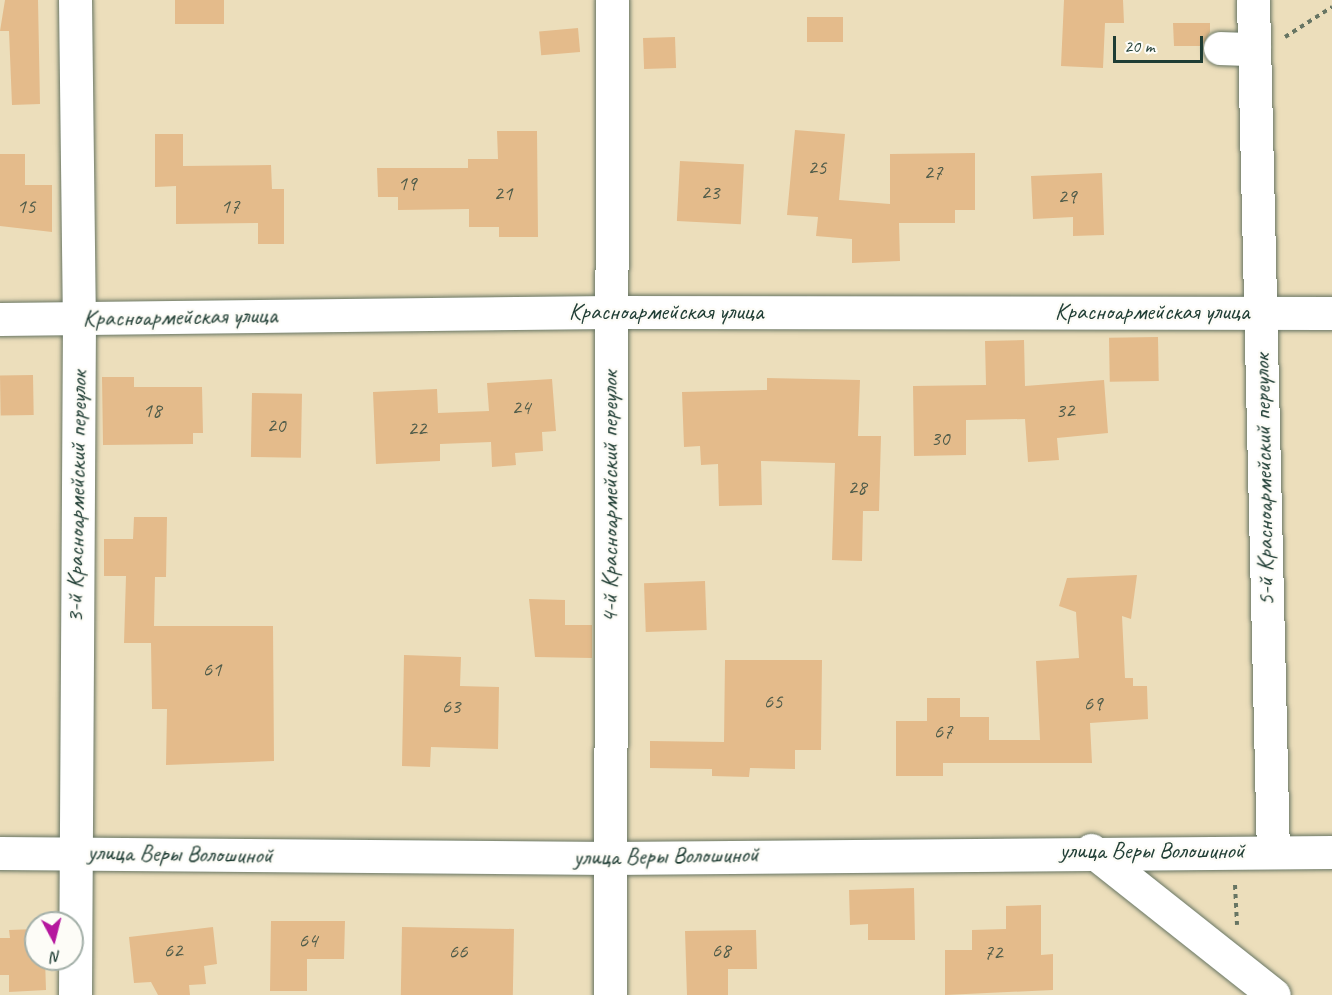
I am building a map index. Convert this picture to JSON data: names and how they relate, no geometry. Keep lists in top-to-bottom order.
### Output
{
  "streets": {
    "street": [
      "Красноармейская улица",
      "5-й Красноармейский переулок",
      "3-й Красноармейский переулок",
      "4-й Красноармейский переулок",
      "улица Веры Волошиной"
    ]
  },
  "crossings": [
    ["Красноармейская улица", "5-й Красноармейский переулок"],
    ["Красноармейская улица", "3-й Красноармейский переулок"],
    ["Красноармейская улица", "4-й Красноармейский переулок"],
    ["5-й Красноармейский переулок", "улица Веры Волошиной"],
    ["3-й Красноармейский переулок", "улица Веры Волошиной"],
    ["4-й Красноармейский переулок", "улица Веры Волошиной"]
  ],
  "house_numbers": [
    "25",
    "27",
    "19",
    "23",
    "21",
    "29",
    "15",
    "17",
    "24",
    "18",
    "32",
    "20",
    "22",
    "30",
    "28",
    "61",
    "65",
    "69",
    "63",
    "67",
    "64",
    "62",
    "68",
    "66",
    "72"
  ],
  "scale_bar": "20 m",
  "north": "bottom"
}
